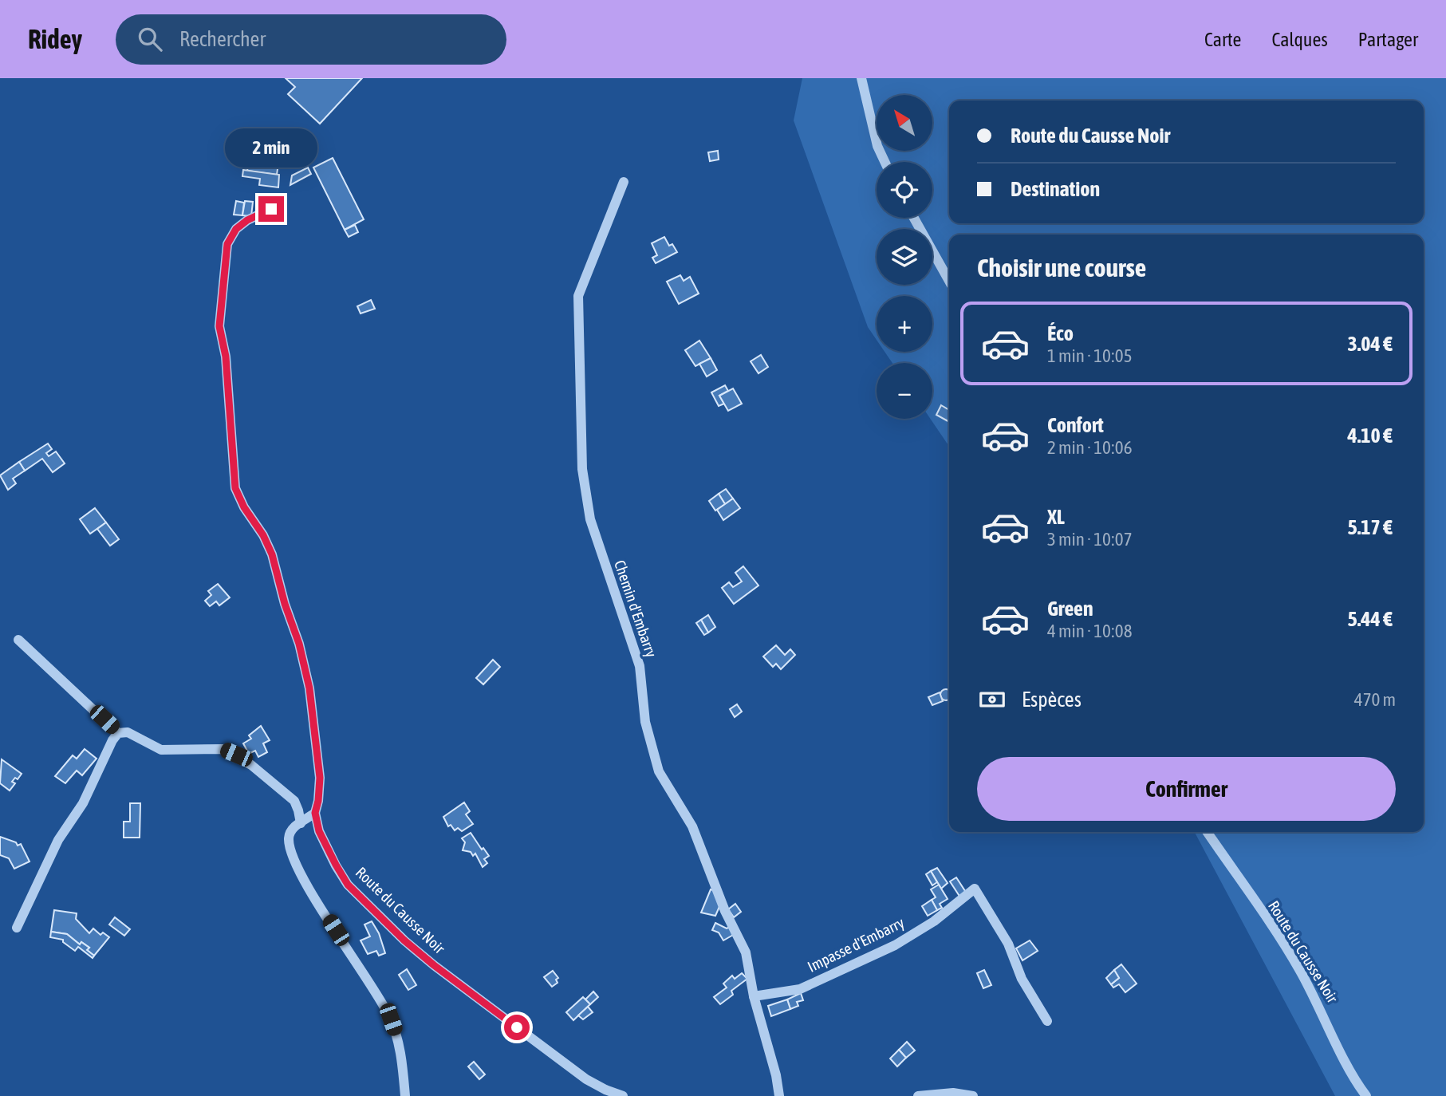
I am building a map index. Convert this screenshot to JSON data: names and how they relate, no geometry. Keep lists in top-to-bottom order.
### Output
{
  "streets": {
    "street": ["Chemin d'Embarry", "Route du Causse Noir", "Impasse d'Embarry"]
  },
  "crossings": [
    ["Chemin d'Embarry", "Impasse d'Embarry"]
  ],
  "north": "top left",
  "page": {
    "header": "Ridey",
    "search": "Rechercher",
    "nav": ["Carte", "Calques", "Partager"],
    "map_buttons": ["+", "−"],
    "banner": ["Route du Causse Noir", "Destination"],
    "bubble": "2 min",
    "heading": "Choisir une course",
    "list": [
      {
        "name": "Éco",
        "note": "1 min · 10:05",
        "value": "3.04 €"
      },
      {
        "name": "Confort",
        "note": "2 min · 10:06",
        "value": "4.10 €"
      },
      {
        "name": "XL",
        "note": "3 min · 10:07",
        "value": "5.17 €"
      },
      {
        "name": "Green",
        "note": "4 min · 10:08",
        "value": "5.44 €"
      }
    ],
    "pay": ["Espèces", "470 m"],
    "buttons": "Confirmer"
  }
}
